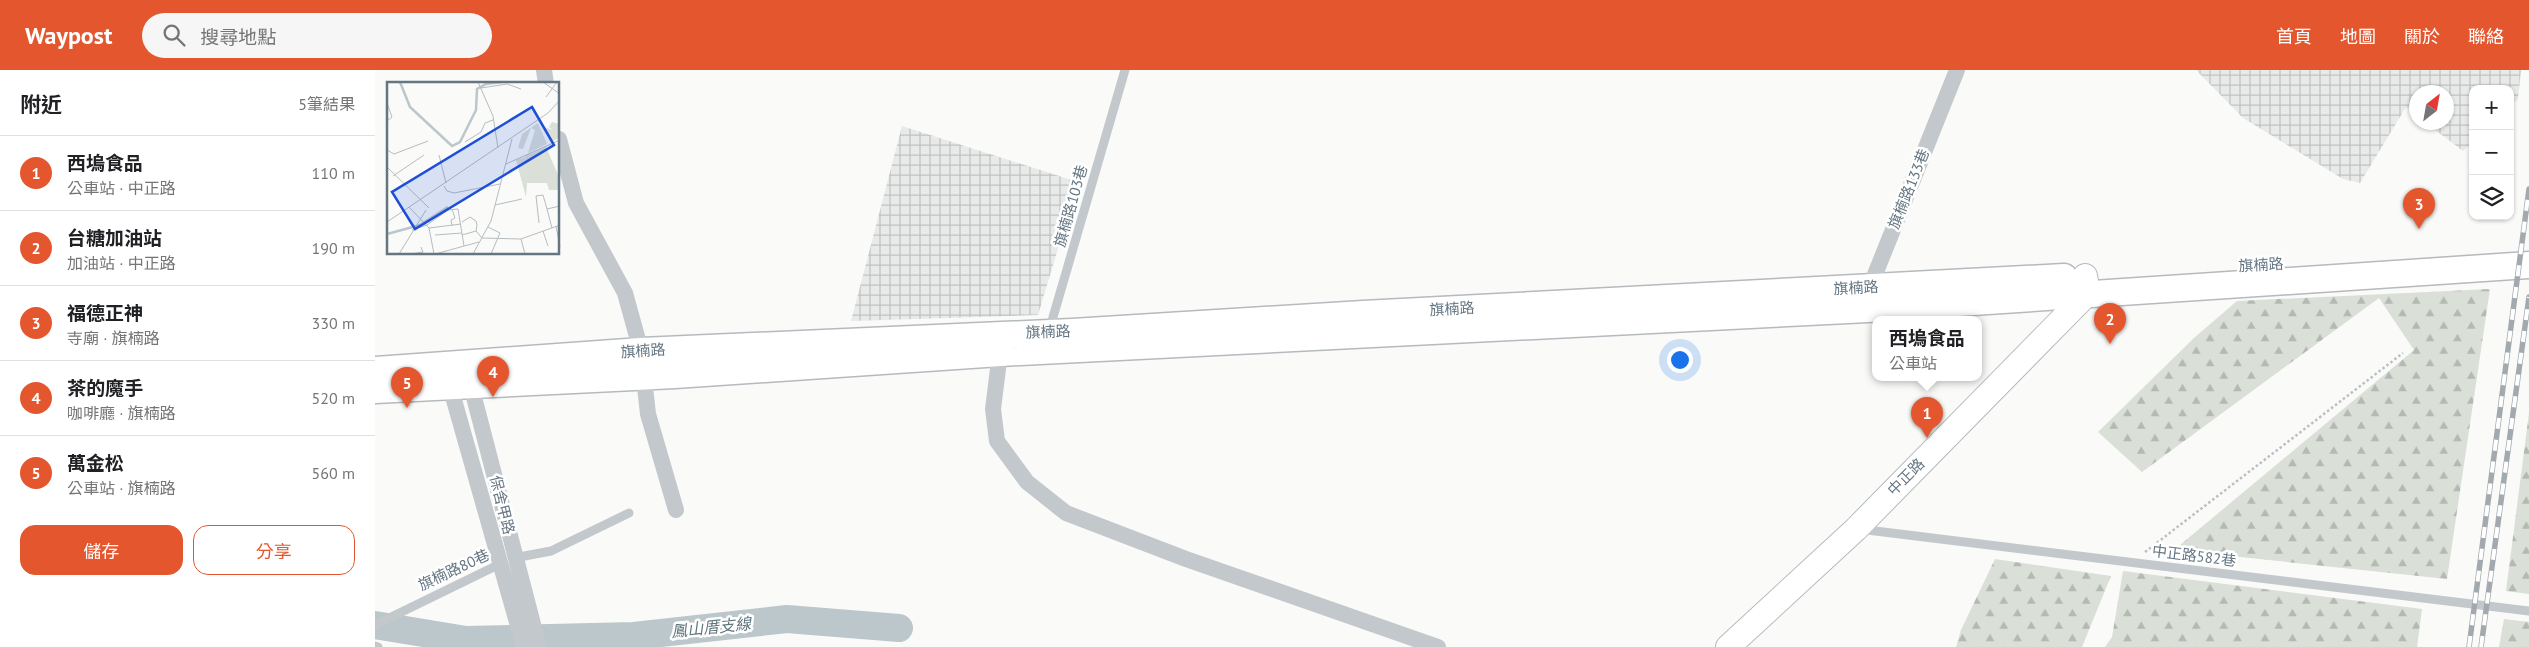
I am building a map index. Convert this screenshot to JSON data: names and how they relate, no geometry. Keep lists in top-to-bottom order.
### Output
{
  "streets": {
    "main road": ["旗楠路", "中正路"],
    "street": ["旗楠路133巷", "保舍甲路"],
    "lane": ["旗楠路103巷", "中正路582巷", "旗楠路80巷"]
  },
  "crossings": [
    ["旗楠路133巷", "旗楠路"],
    ["旗楠路103巷", "旗楠路"],
    ["旗楠路", "中正路"],
    ["旗楠路", "保舍甲路"],
    ["中正路", "中正路582巷"],
    ["保舍甲路", "旗楠路80巷"]
  ],
  "water": ["鳳山厝支線"],
  "north": "top right",
  "page": {
    "header": "Waypost",
    "search": "搜尋地點",
    "nav": [
      "首頁",
      "地圖",
      "關於",
      "聯絡"
    ],
    "heading": ["附近", "5筆結果"],
    "map_buttons": ["+", "−"],
    "list": [
      {
        "mark": "1",
        "name": "西塢食品",
        "note": "公車站 · 中正路",
        "value": "110 m"
      },
      {
        "mark": "2",
        "name": "台糖加油站",
        "note": "加油站 · 中正路",
        "value": "190 m"
      },
      {
        "mark": "3",
        "name": "福德正神",
        "note": "寺廟 · 旗楠路",
        "value": "330 m"
      },
      {
        "mark": "4",
        "name": "茶的魔手",
        "note": "咖啡廳 · 旗楠路",
        "value": "520 m"
      },
      {
        "mark": "5",
        "name": "萬金松",
        "note": "公車站 · 旗楠路",
        "value": "560 m"
      }
    ],
    "pins": [
      "3",
      "2",
      "4",
      "5",
      "1"
    ],
    "popup": ["西塢食品", "公車站"],
    "buttons": ["儲存", "分享"]
  }
}
